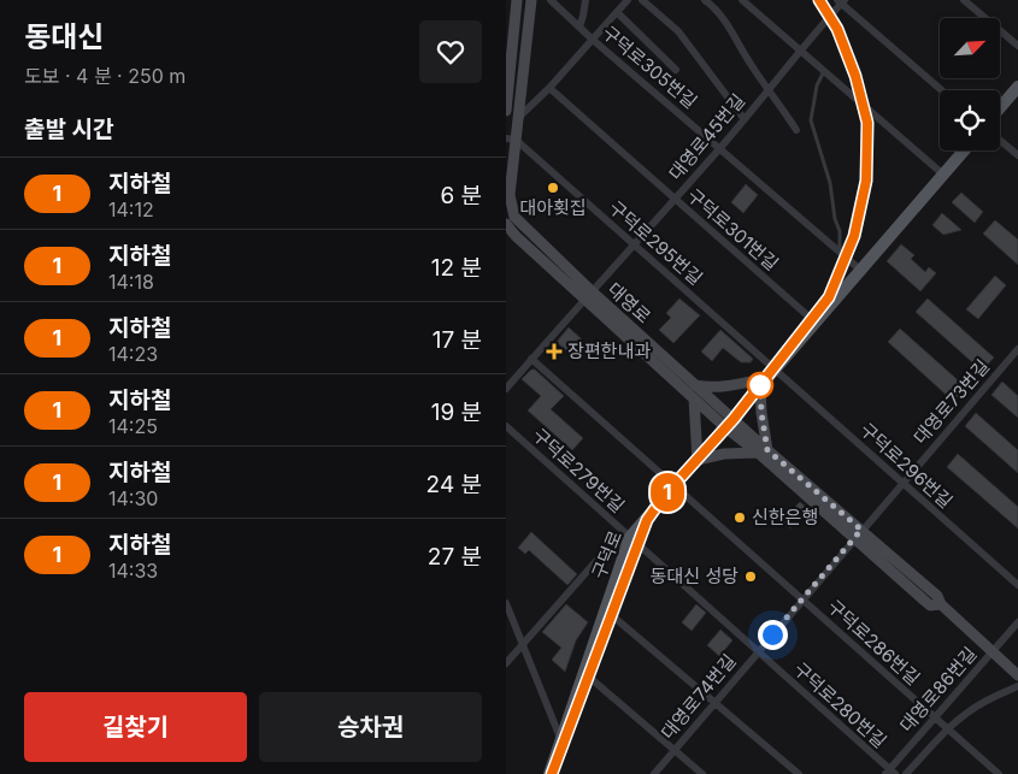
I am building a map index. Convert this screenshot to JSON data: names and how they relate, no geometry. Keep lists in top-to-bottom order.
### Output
{
  "streets": {
    "main road": ["대영로", "구덕로"],
    "street": [
      "구덕로305번길",
      "대영로45번길",
      "구덕로301번길",
      "구덕로295번길",
      "대영로73번길",
      "구덕로296번길",
      "구덕로279번길",
      "구덕로286번길",
      "대영로86번길",
      "대영로74번길",
      "구덕로280번길"
    ]
  },
  "crossings": [
    ["구덕로305번길", "대영로45번길"],
    ["구덕로305번길", "구덕로"],
    ["대영로45번길", "구덕로301번길"],
    ["대영로45번길", "구덕로295번길"],
    ["대영로45번길", "대영로"],
    ["대영로45번길", "구덕로286번길"],
    ["구덕로301번길", "구덕로"],
    ["구덕로295번길", "대영로"],
    ["구덕로295번길", "구덕로296번길"],
    ["구덕로295번길", "구덕로"],
    ["대영로", "대영로73번길"],
    ["대영로", "구덕로"],
    ["대영로", "대영로86번길"],
    ["대영로", "대영로74번길"],
    ["대영로73번길", "구덕로296번길"],
    ["대영로73번길", "대영로74번길"],
    ["구덕로296번길", "구덕로"],
    ["구덕로279번길", "구덕로"],
    ["구덕로279번길", "구덕로280번길"],
    ["구덕로", "구덕로286번길"],
    ["구덕로", "구덕로280번길"],
    ["구덕로286번길", "대영로86번길"],
    ["구덕로286번길", "대영로74번길"],
    ["대영로86번길", "구덕로280번길"],
    ["대영로74번길", "구덕로280번길"]
  ],
  "places": {
    "other": ["대아횟집", "신한은행", "동대신 성당"],
    "health": ["장편한내과"]
  },
  "lines": ["metro line 1"],
  "north": "top right",
  "page": {
    "heading": [
      ["동대신", "도보 · 4 분 · 250 m"],
      "출발 시간"
    ],
    "on_map": "1",
    "list": [
      {
        "mark": "1",
        "name": "지하철",
        "note": "14:12",
        "value": "6 분"
      },
      {
        "mark": "1",
        "name": "지하철",
        "note": "14:18",
        "value": "12 분"
      },
      {
        "mark": "1",
        "name": "지하철",
        "note": "14:23",
        "value": "17 분"
      },
      {
        "mark": "1",
        "name": "지하철",
        "note": "14:25",
        "value": "19 분"
      },
      {
        "mark": "1",
        "name": "지하철",
        "note": "14:30",
        "value": "24 분"
      },
      {
        "mark": "1",
        "name": "지하철",
        "note": "14:33",
        "value": "27 분"
      }
    ],
    "buttons": ["길찾기", "승차권"]
  }
}
